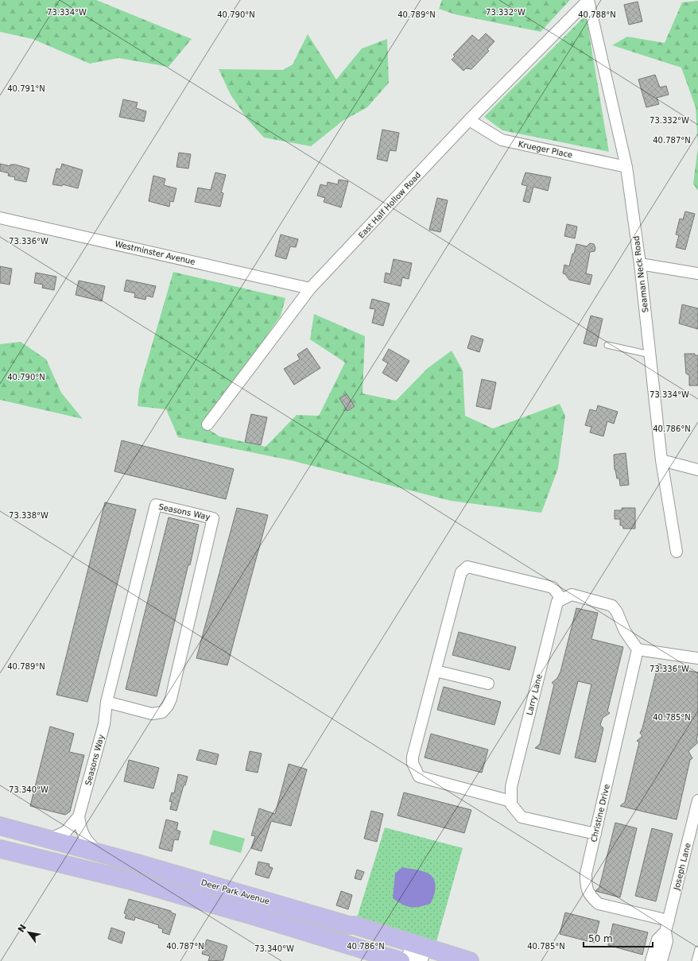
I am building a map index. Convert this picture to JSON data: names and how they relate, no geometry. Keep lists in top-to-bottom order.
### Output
{
  "streets": {
    "main road": ["Deer Park Avenue"],
    "street": [
      "Krueger Place",
      "East Half Hollow Road",
      "Westminster Avenue",
      "Seaman Neck Road",
      "Seasons Way",
      "Larry Lane",
      "Christine Drive",
      "Joseph Lane"
    ]
  },
  "crossings": [
    ["Krueger Place", "East Half Hollow Road"],
    ["Krueger Place", "Seaman Neck Road"],
    ["East Half Hollow Road", "Westminster Avenue"],
    ["East Half Hollow Road", "Seaman Neck Road"],
    ["Christine Drive", "Joseph Lane"]
  ],
  "scale_bar": "50 m",
  "north": "top left",
  "coordinates": [
    "73.334°W",
    "73.332°W",
    "40.790°N",
    "40.789°N",
    "40.788°N",
    "40.791°N",
    "40.787°N",
    "73.336°W",
    "40.786°N",
    "73.338°W",
    "40.785°N",
    "73.340°W"
  ]
}
